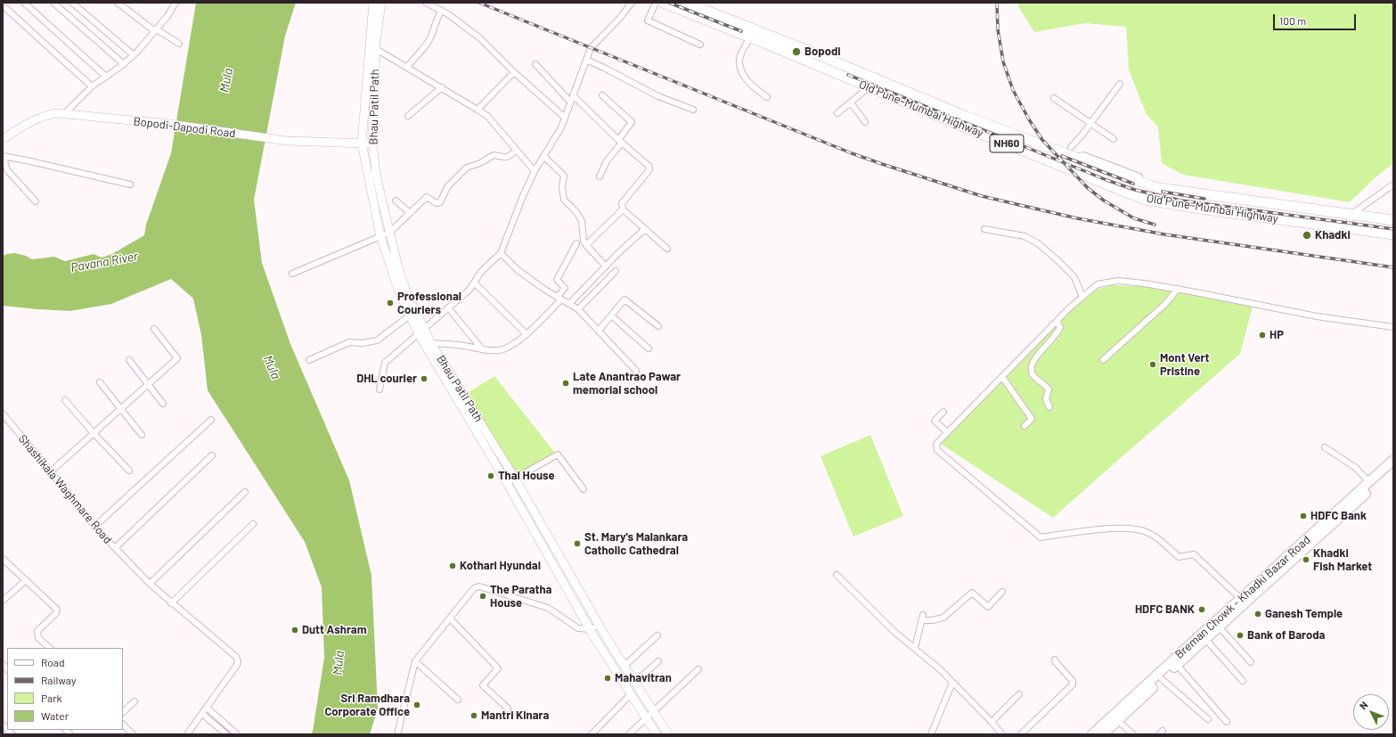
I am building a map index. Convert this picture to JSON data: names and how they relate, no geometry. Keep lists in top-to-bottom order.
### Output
{
  "streets": {
    "highway": ["Old Pune–Mumbai Highway", "NH60"],
    "main road": ["Bhau Patil Path", "Bopodi-Dapodi Road", "Breman Chowk - Khadki Bazar Road"],
    "street": ["Shashikala Waghmare Road"]
  },
  "crossings": [
    ["Bhau Patil Path", "Bopodi-Dapodi Road"]
  ],
  "water": ["Mula", "Pavana River"],
  "places": [
    "Bopodi",
    "Khadki",
    "Professional Couriers",
    "HP",
    "Mont Vert Pristine",
    "DHL courier",
    "Late Anantrao Pawar memorial school",
    "Thai House",
    "HDFC Bank",
    "St. Mary's Malankara Catholic Cathedral",
    "Khadki Fish Market",
    "Kothari Hyundai",
    "The Paratha House",
    "HDFC BANK",
    "Ganesh Temple",
    "Dutt Ashram",
    "Bank of Baroda",
    "Mahavitran",
    "Sri Ramdhara Corporate Office",
    "Mantri Kinara"
  ],
  "legend": [
    "Road",
    "Railway",
    "Park",
    "Water"
  ],
  "scale_bar": "100 m",
  "north": "top left"
}
